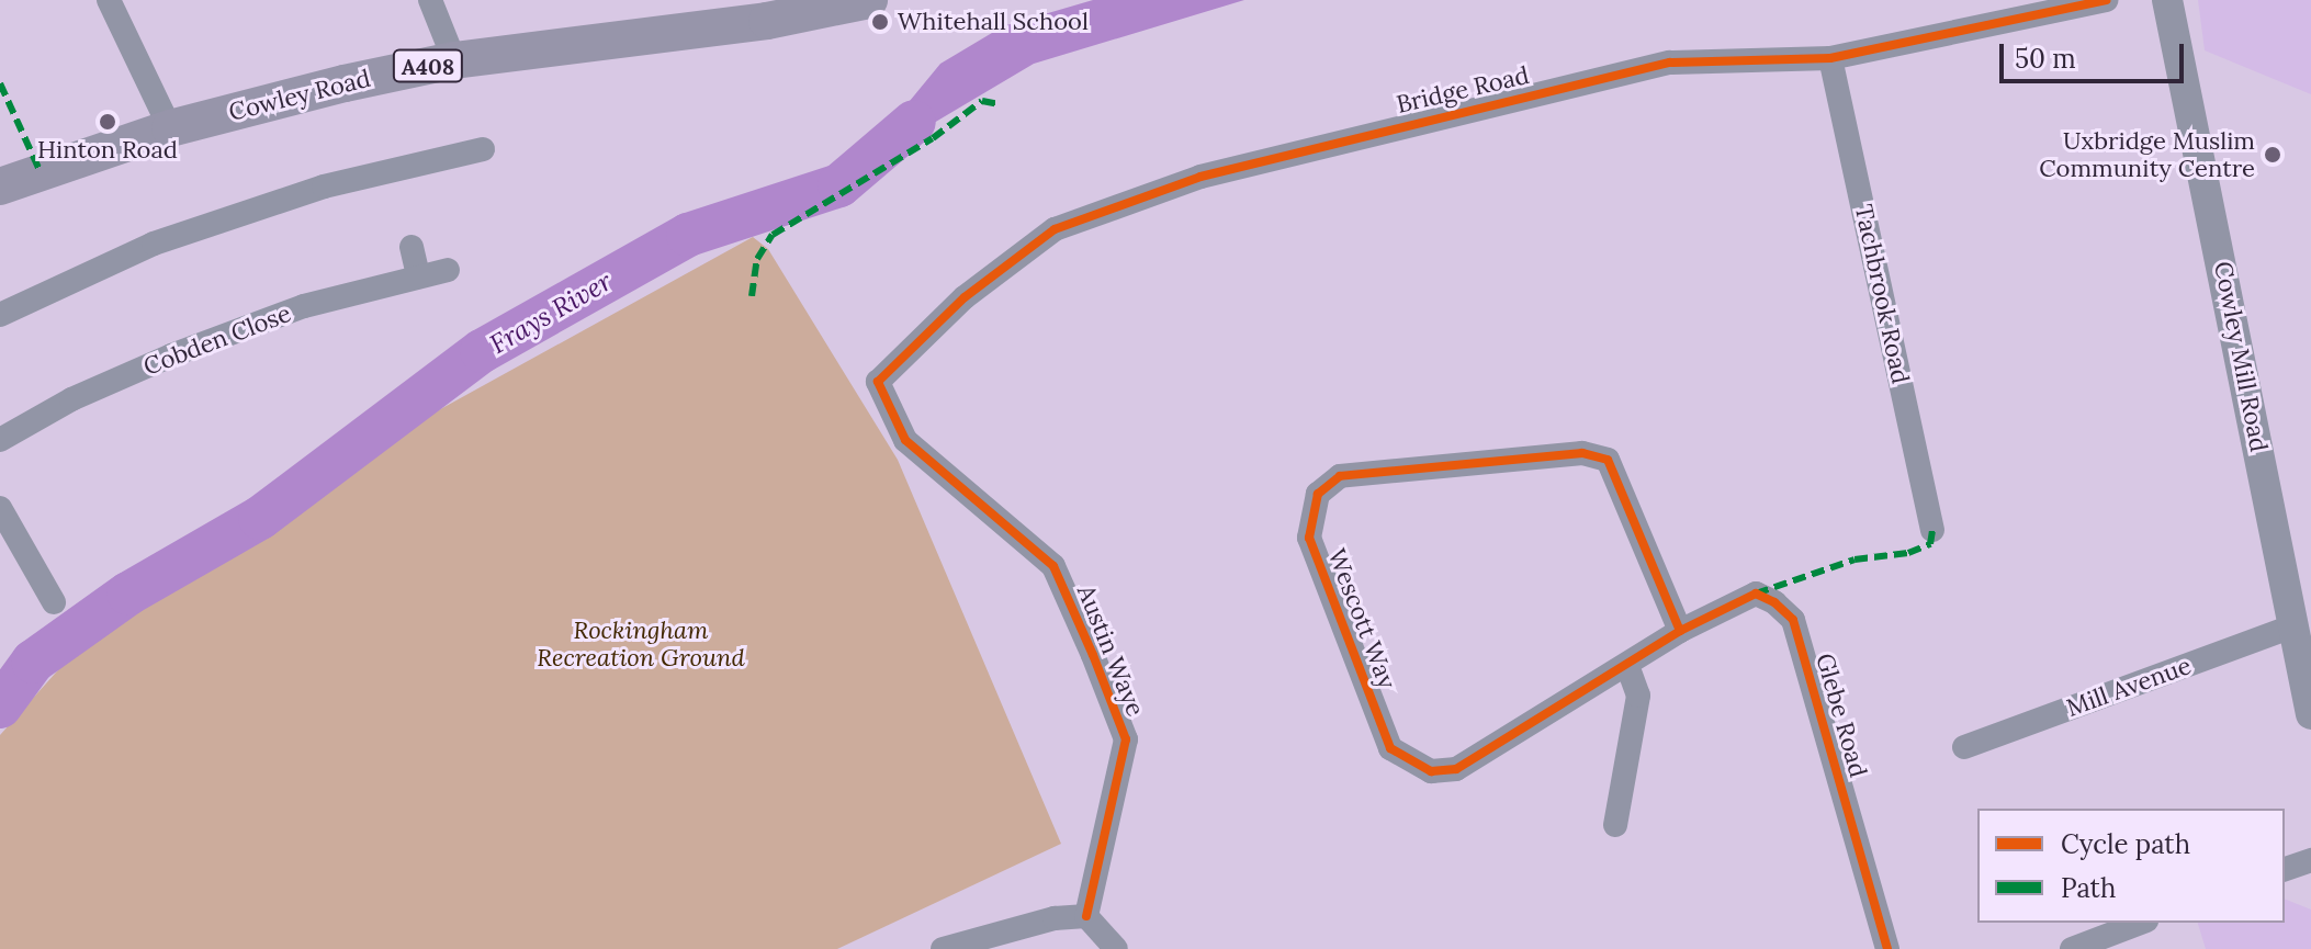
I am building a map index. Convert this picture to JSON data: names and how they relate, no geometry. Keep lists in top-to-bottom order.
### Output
{
  "streets": {
    "main road": ["A408", "Cowley Road"],
    "street": [
      "Bridge Road",
      "Tachbrook Road",
      "Cobden Close",
      "Cowley Mill Road",
      "Wescott Way",
      "Austin Waye",
      "Mill Avenue",
      "Glebe Road"
    ]
  },
  "crossings": [
    ["Bridge Road", "Tachbrook Road"],
    ["Bridge Road", "Austin Waye"],
    ["Cowley Mill Road", "Mill Avenue"],
    ["Wescott Way", "Glebe Road"]
  ],
  "water": ["Frays River"],
  "parks": ["Rockingham Recreation Ground"],
  "places": ["Whitehall School", "Hinton Road", "Uxbridge Muslim Community Centre"],
  "legend": ["Cycle path", "Path"],
  "scale_bar": "50 m"
}
